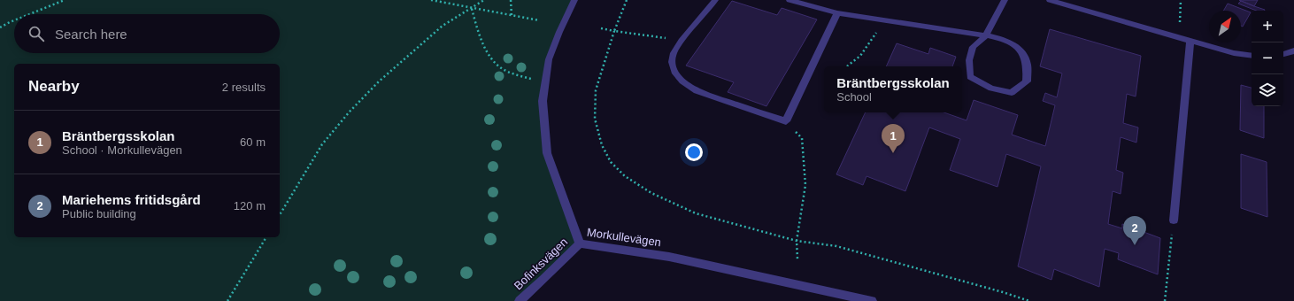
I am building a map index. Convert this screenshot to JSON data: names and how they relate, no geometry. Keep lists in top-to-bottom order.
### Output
{
  "streets": {
    "street": ["Morkullevägen", "Bofinksvägen"]
  },
  "crossings": [
    ["Morkullevägen", "Bofinksvägen"]
  ],
  "north": "top right",
  "page": {
    "map_buttons": ["+", "−"],
    "search": "Search here",
    "heading": ["Nearby", "2 results"],
    "popup": ["Bräntbergsskolan", "School"],
    "list": [
      {
        "mark": "1",
        "name": "Bräntbergsskolan",
        "note": "School · Morkullevägen",
        "value": "60 m"
      },
      {
        "mark": "2",
        "name": "Mariehems fritidsgård",
        "note": "Public building",
        "value": "120 m"
      }
    ],
    "pins": ["1", "2"]
  }
}
